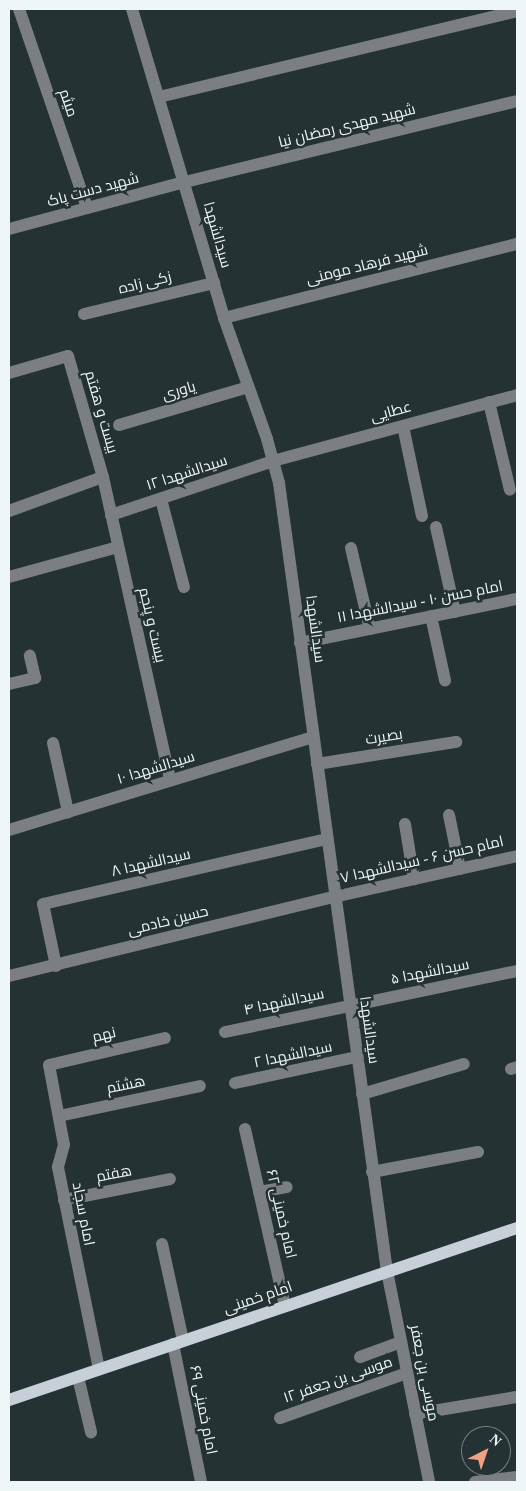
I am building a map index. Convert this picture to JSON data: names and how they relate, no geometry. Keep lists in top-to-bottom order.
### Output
{
  "streets": {
    "main road": ["امام خمینی"],
    "street": [
      "میثم",
      "شهید مهدی رمضان نیا",
      "شهید دست پاک",
      "سیدالشهدا",
      "شهید فرهاد مومنی",
      "زکی زاده",
      "یاوری",
      "بیست و هفتم",
      "عطایی",
      "سیدالشهدا ۱۲",
      "امام حسن ۱۰ - سیدالشهدا ۱۱",
      "بیست و پنجم",
      "بصیرت",
      "سیدالشهدا ۱۰",
      "امام حسن ۶ - سیدالشهدا ۷",
      "سیدالشهدا ۸",
      "حسین خادمی",
      "سیدالشهدا ۵",
      "سیدالشهدا ۴",
      "نهم",
      "سیدالشهدا ۲",
      "هشتم",
      "هفتم",
      "امام سجاد",
      "امام خمینی ۶۲",
      "موسی بن جعفر",
      "موسی بن جعفر ۱۲",
      "امام خمینی ۶۹"
    ]
  },
  "crossings": [
    ["میثم", "شهید دست پاک"],
    ["شهید مهدی رمضان نیا", "شهید دست پاک"],
    ["شهید مهدی رمضان نیا", "سیدالشهدا"],
    ["شهید دست پاک", "سیدالشهدا"],
    ["سیدالشهدا", "شهید فرهاد مومنی"],
    ["سیدالشهدا", "زکی زاده"],
    ["سیدالشهدا", "یاوری"],
    ["سیدالشهدا", "عطایی"],
    ["سیدالشهدا", "سیدالشهدا ۱۲"],
    ["سیدالشهدا", "امام حسن ۱۰ - سیدالشهدا ۱۱"],
    ["سیدالشهدا", "بصیرت"],
    ["سیدالشهدا", "سیدالشهدا ۱۰"],
    ["سیدالشهدا", "امام حسن ۶ - سیدالشهدا ۷"],
    ["سیدالشهدا", "سیدالشهدا ۸"],
    ["سیدالشهدا", "حسین خادمی"],
    ["سیدالشهدا", "سیدالشهدا ۵"],
    ["سیدالشهدا", "سیدالشهدا ۴"],
    ["سیدالشهدا", "سیدالشهدا ۲"],
    ["سیدالشهدا", "امام خمینی"],
    ["سیدالشهدا", "موسی بن جعفر"],
    ["بیست و هفتم", "بیست و پنجم"],
    ["عطایی", "سیدالشهدا ۱۲"],
    ["سیدالشهدا ۱۲", "بیست و پنجم"],
    ["بیست و پنجم", "سیدالشهدا ۱۰"],
    ["امام حسن ۶ - سیدالشهدا ۷", "حسین خادمی"],
    ["سیدالشهدا ۸", "حسین خادمی"],
    ["سیدالشهدا ۵", "سیدالشهدا ۴"],
    ["نهم", "امام سجاد"],
    ["هشتم", "امام سجاد"],
    ["هفتم", "امام سجاد"],
    ["امام سجاد", "امام خمینی"],
    ["امام خمینی ۶۲", "امام خمینی"],
    ["امام خمینی", "موسی بن جعفر"],
    ["امام خمینی", "امام خمینی ۶۹"],
    ["موسی بن جعفر", "موسی بن جعفر ۱۲"]
  ],
  "north": "top right"
}
